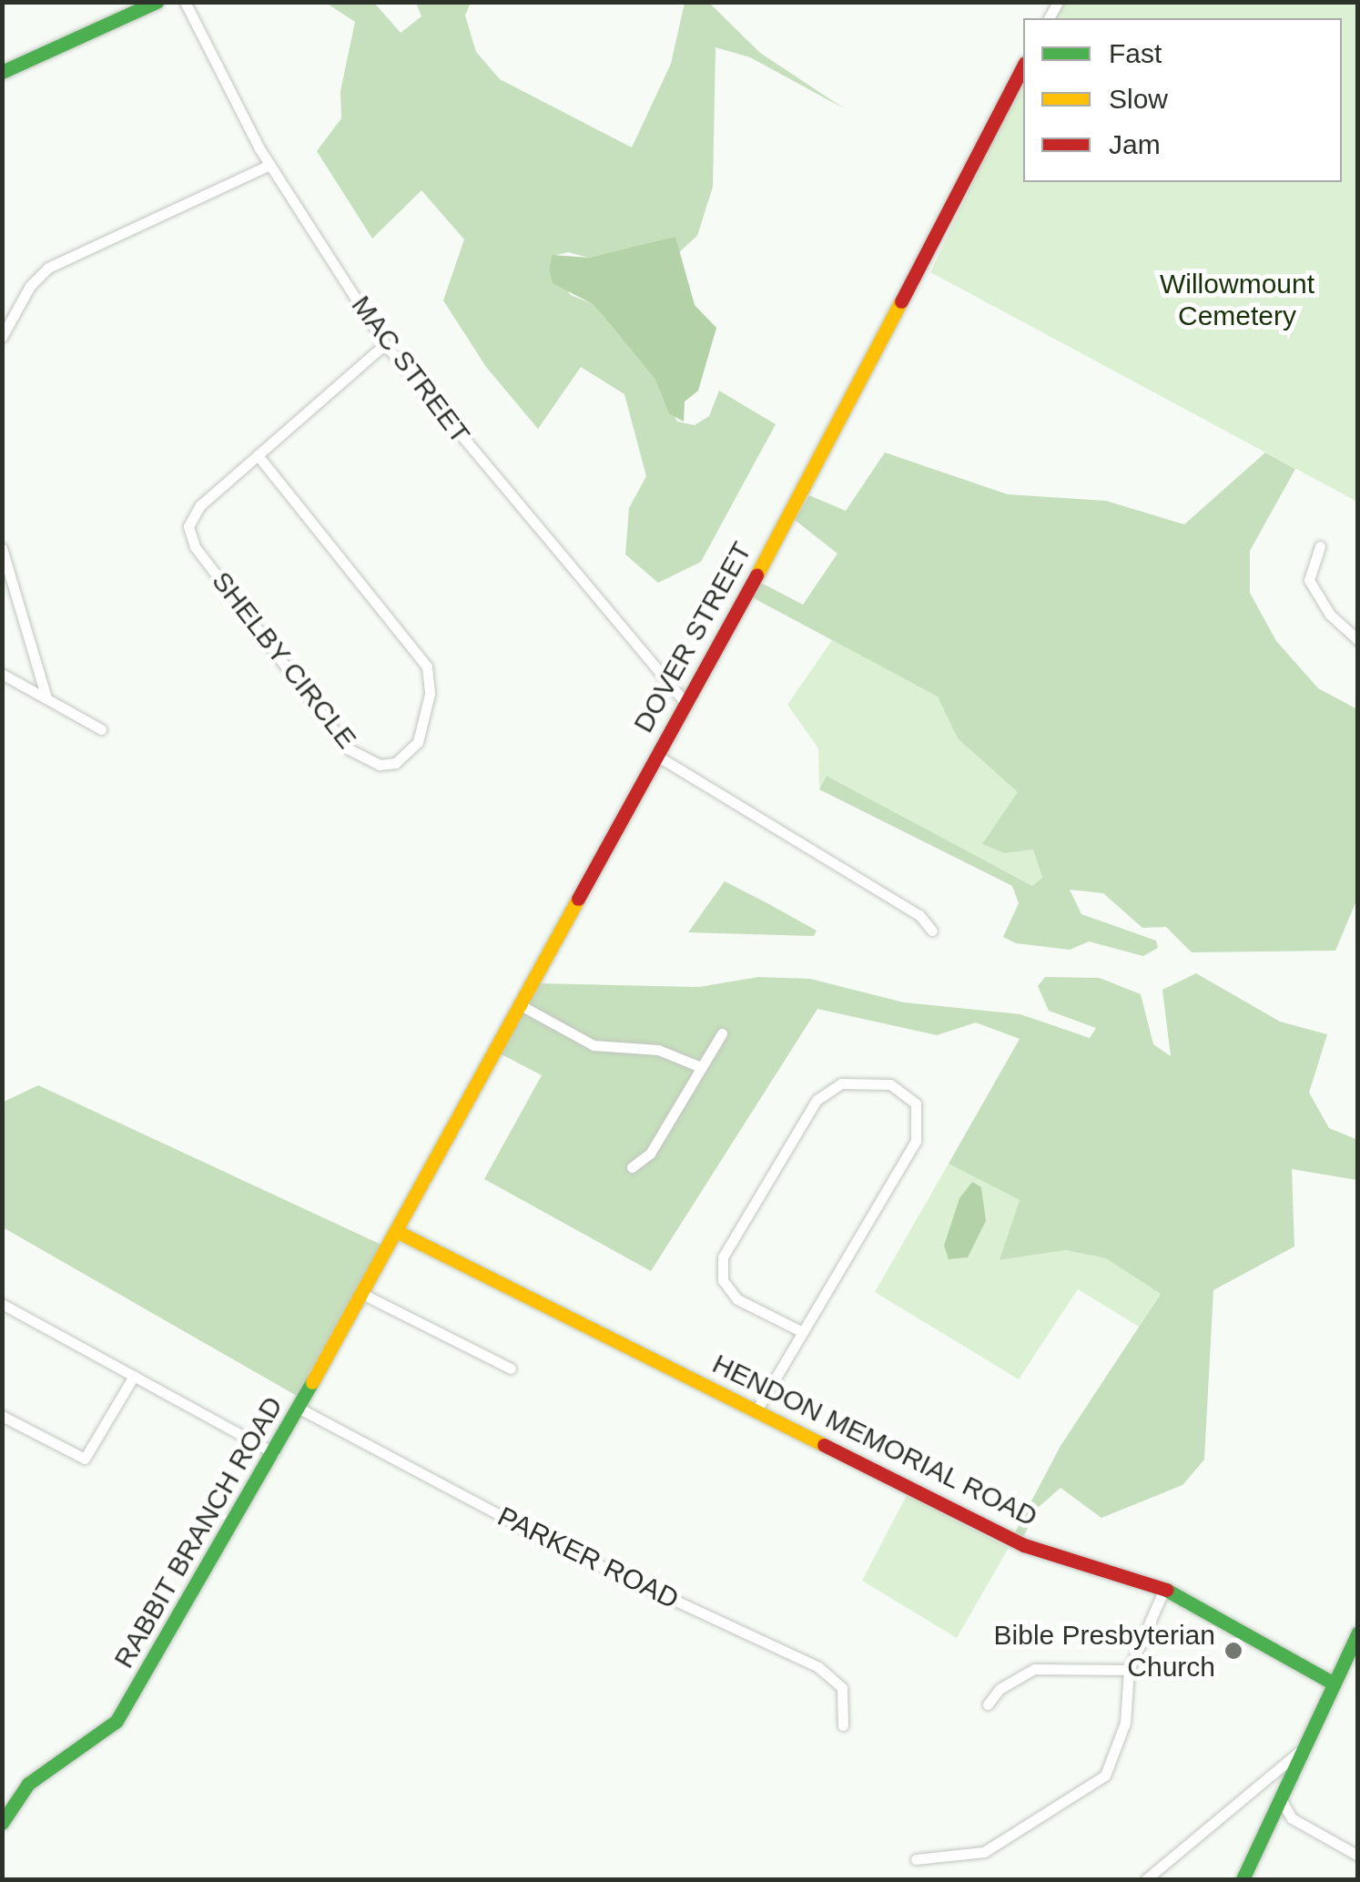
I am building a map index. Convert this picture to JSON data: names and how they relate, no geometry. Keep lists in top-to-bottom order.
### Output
{
  "streets": {
    "street": [
      "MAC STREET",
      "DOVER STREET",
      "SHELBY CIRCLE",
      "HENDON MEMORIAL ROAD",
      "RABBIT BRANCH ROAD",
      "PARKER ROAD"
    ]
  },
  "crossings": [
    ["MAC STREET", "DOVER STREET"],
    ["MAC STREET", "SHELBY CIRCLE"],
    ["DOVER STREET", "HENDON MEMORIAL ROAD"],
    ["DOVER STREET", "RABBIT BRANCH ROAD"],
    ["HENDON MEMORIAL ROAD", "RABBIT BRANCH ROAD"],
    ["RABBIT BRANCH ROAD", "PARKER ROAD"]
  ],
  "parks": ["Willowmount Cemetery"],
  "places": ["Bible Presbyterian Church"],
  "legend": ["Fast", "Slow", "Jam"]
}
